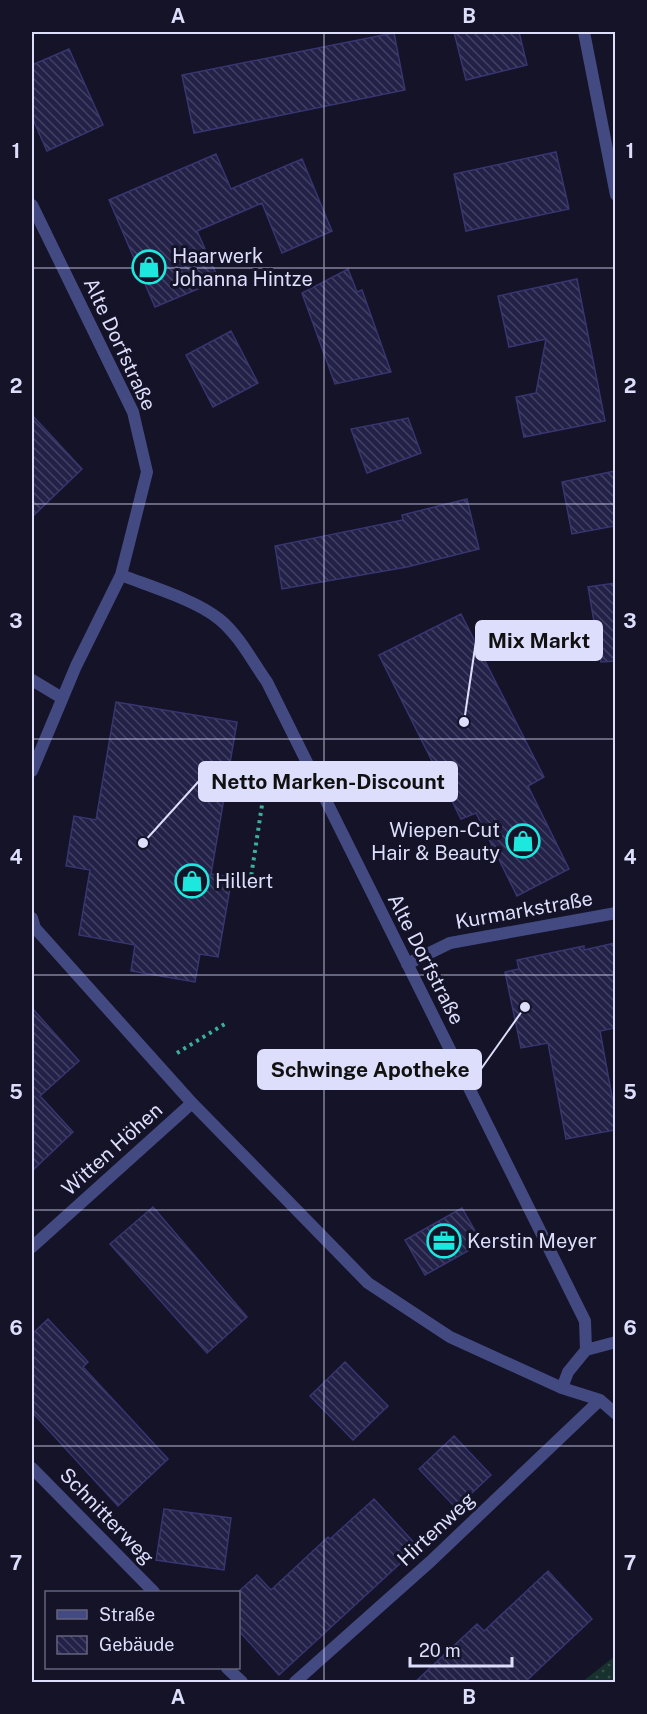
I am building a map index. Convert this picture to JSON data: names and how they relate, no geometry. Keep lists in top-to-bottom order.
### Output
{
  "streets": {
    "street": [
      "Alte Dorfstraße",
      "Kurmarkstraße",
      "Witten Höhen",
      "Schnitterweg",
      "Hirtenweg"
    ]
  },
  "crossings": [
    ["Alte Dorfstraße", "Kurmarkstraße"]
  ],
  "places": {
    "shop": ["Haarwerk Johanna Hintze", "Wiepen-Cut Hair & Beauty", "Hillert"],
    "other": ["Mix Markt", "Netto Marken-Discount", "Schwinge Apotheke"],
    "office": ["Kerstin Meyer"]
  },
  "legend": ["Straße", "Gebäude"],
  "scale_bar": "20 m",
  "grid": {
    "columns": ["A", "B"],
    "rows": [
      "1",
      "2",
      "3",
      "4",
      "5",
      "6",
      "7"
    ]
  }
}
